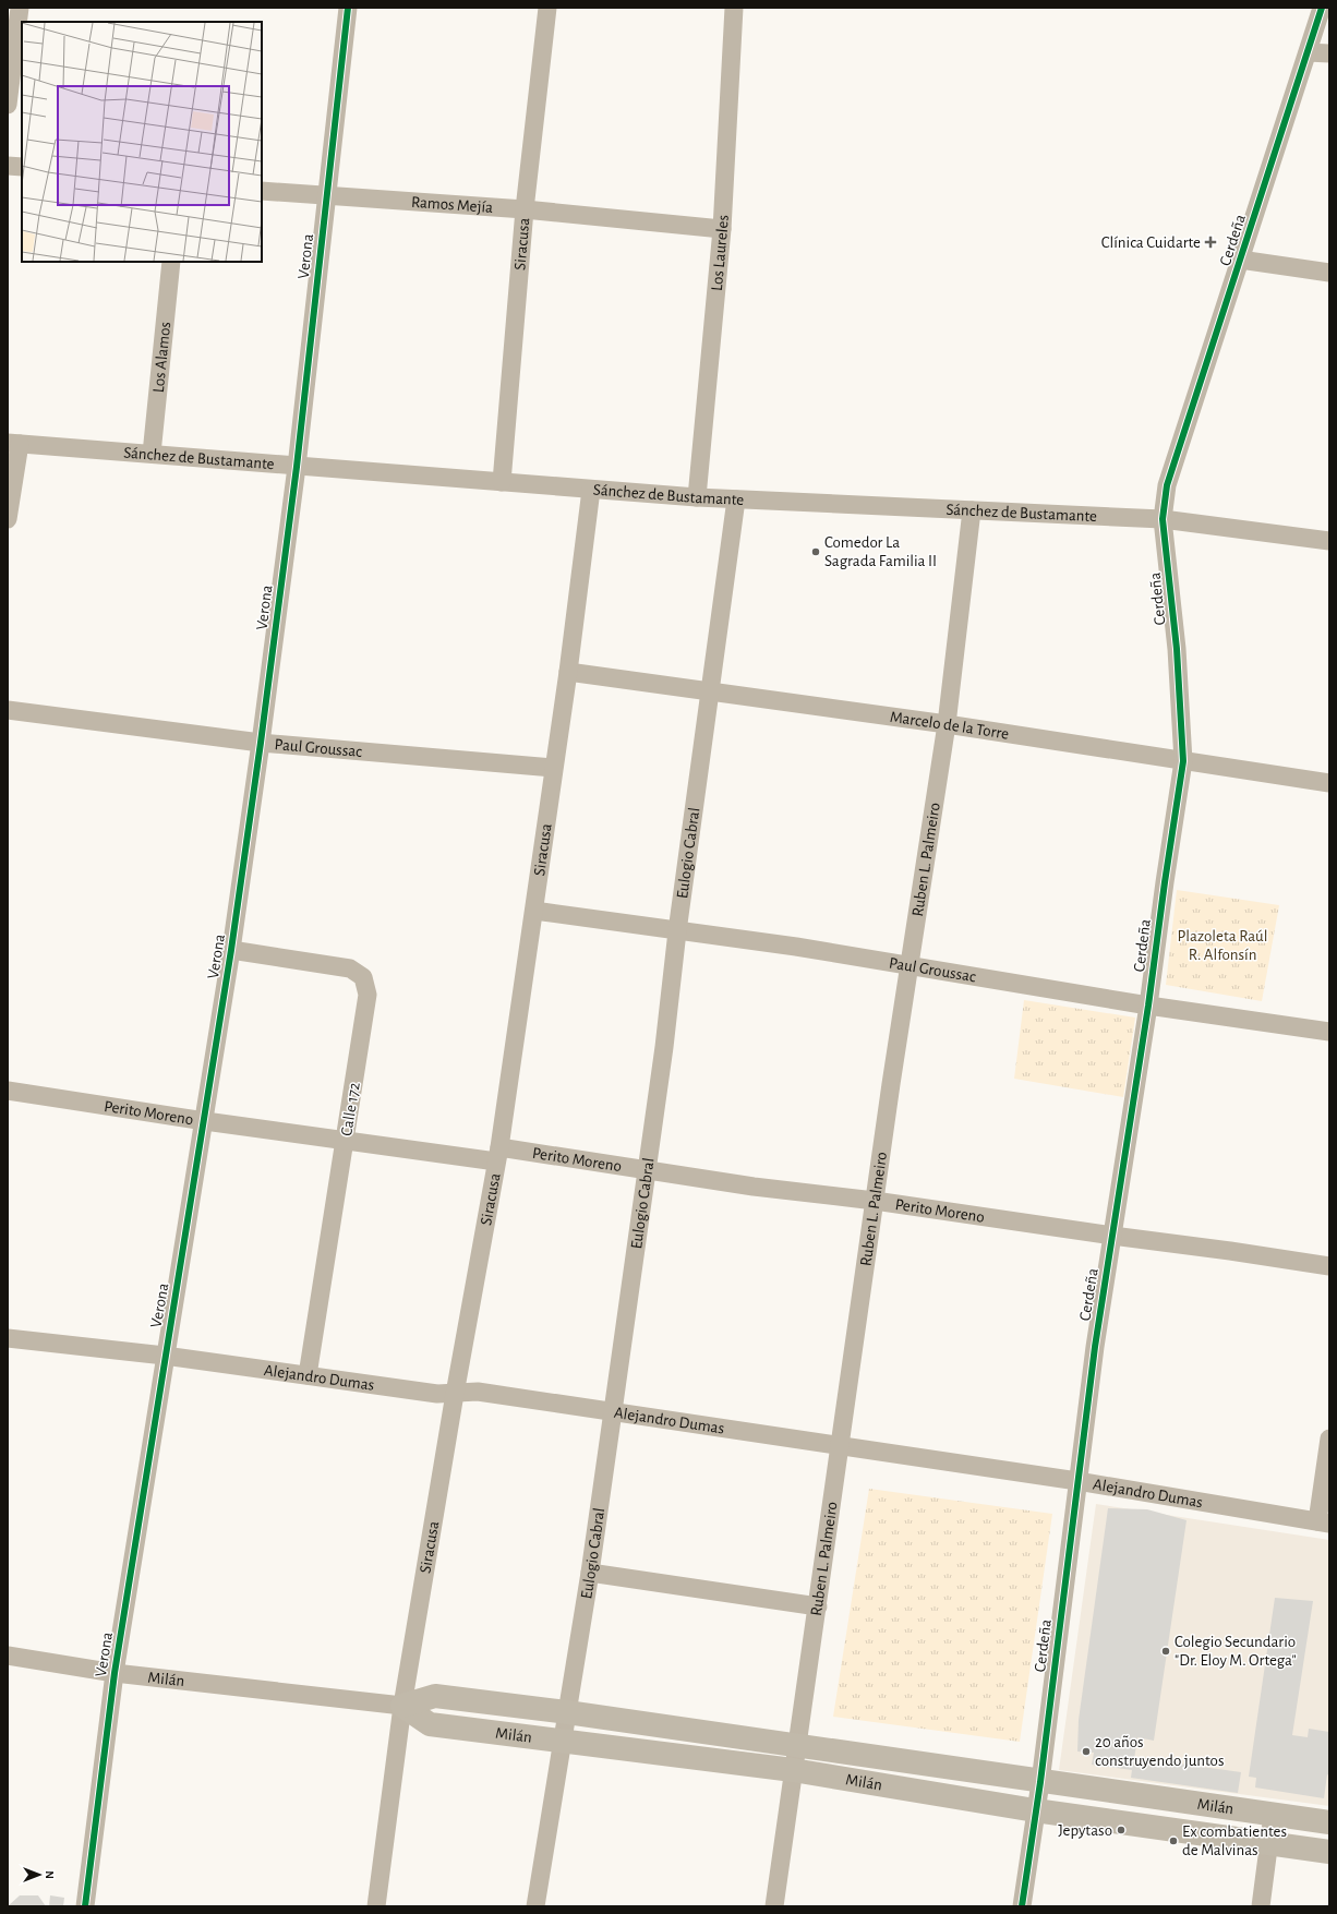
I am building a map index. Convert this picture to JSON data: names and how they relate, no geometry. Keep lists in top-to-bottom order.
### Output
{
  "streets": {
    "main road": ["Milán"],
    "street": [
      "Ramos Mejía",
      "Cerdeña",
      "Siracusa",
      "Los Laureles",
      "Verona",
      "Los Alamos",
      "Sánchez de Bustamante",
      "Marcelo de la Torre",
      "Paul Groussac",
      "Eulogio Cabral",
      "Ruben L. Palmeiro",
      "Calle 172",
      "Perito Moreno",
      "Alejandro Dumas"
    ]
  },
  "crossings": [
    ["Ramos Mejía", "Siracusa"],
    ["Ramos Mejía", "Los Laureles"],
    ["Ramos Mejía", "Verona"],
    ["Cerdeña", "Sánchez de Bustamante"],
    ["Cerdeña", "Marcelo de la Torre"],
    ["Cerdeña", "Paul Groussac"],
    ["Cerdeña", "Perito Moreno"],
    ["Cerdeña", "Alejandro Dumas"],
    ["Cerdeña", "Milán"],
    ["Siracusa", "Sánchez de Bustamante"],
    ["Siracusa", "Marcelo de la Torre"],
    ["Siracusa", "Paul Groussac"],
    ["Siracusa", "Perito Moreno"],
    ["Siracusa", "Alejandro Dumas"],
    ["Siracusa", "Milán"],
    ["Los Laureles", "Sánchez de Bustamante"],
    ["Verona", "Sánchez de Bustamante"],
    ["Verona", "Paul Groussac"],
    ["Verona", "Calle 172"],
    ["Verona", "Perito Moreno"],
    ["Verona", "Alejandro Dumas"],
    ["Verona", "Milán"],
    ["Los Alamos", "Sánchez de Bustamante"],
    ["Sánchez de Bustamante", "Eulogio Cabral"],
    ["Sánchez de Bustamante", "Ruben L. Palmeiro"],
    ["Marcelo de la Torre", "Eulogio Cabral"],
    ["Marcelo de la Torre", "Ruben L. Palmeiro"],
    ["Paul Groussac", "Eulogio Cabral"],
    ["Paul Groussac", "Ruben L. Palmeiro"],
    ["Eulogio Cabral", "Perito Moreno"],
    ["Eulogio Cabral", "Alejandro Dumas"],
    ["Eulogio Cabral", "Milán"],
    ["Ruben L. Palmeiro", "Perito Moreno"],
    ["Ruben L. Palmeiro", "Alejandro Dumas"],
    ["Ruben L. Palmeiro", "Milán"],
    ["Calle 172", "Perito Moreno"],
    ["Calle 172", "Alejandro Dumas"]
  ],
  "parks": ["Plazoleta Raúl R. Alfonsín"],
  "places": {
    "health": ["Clínica Cuidarte"],
    "other": [
      "Comedor La Sagrada Familia II",
      "Colegio Secundario \"Dr. Eloy M. Ortega\"",
      "20 años construyendo juntos",
      "Jepytaso",
      "Ex combatientes de Malvinas"
    ]
  },
  "north": "right"
}
